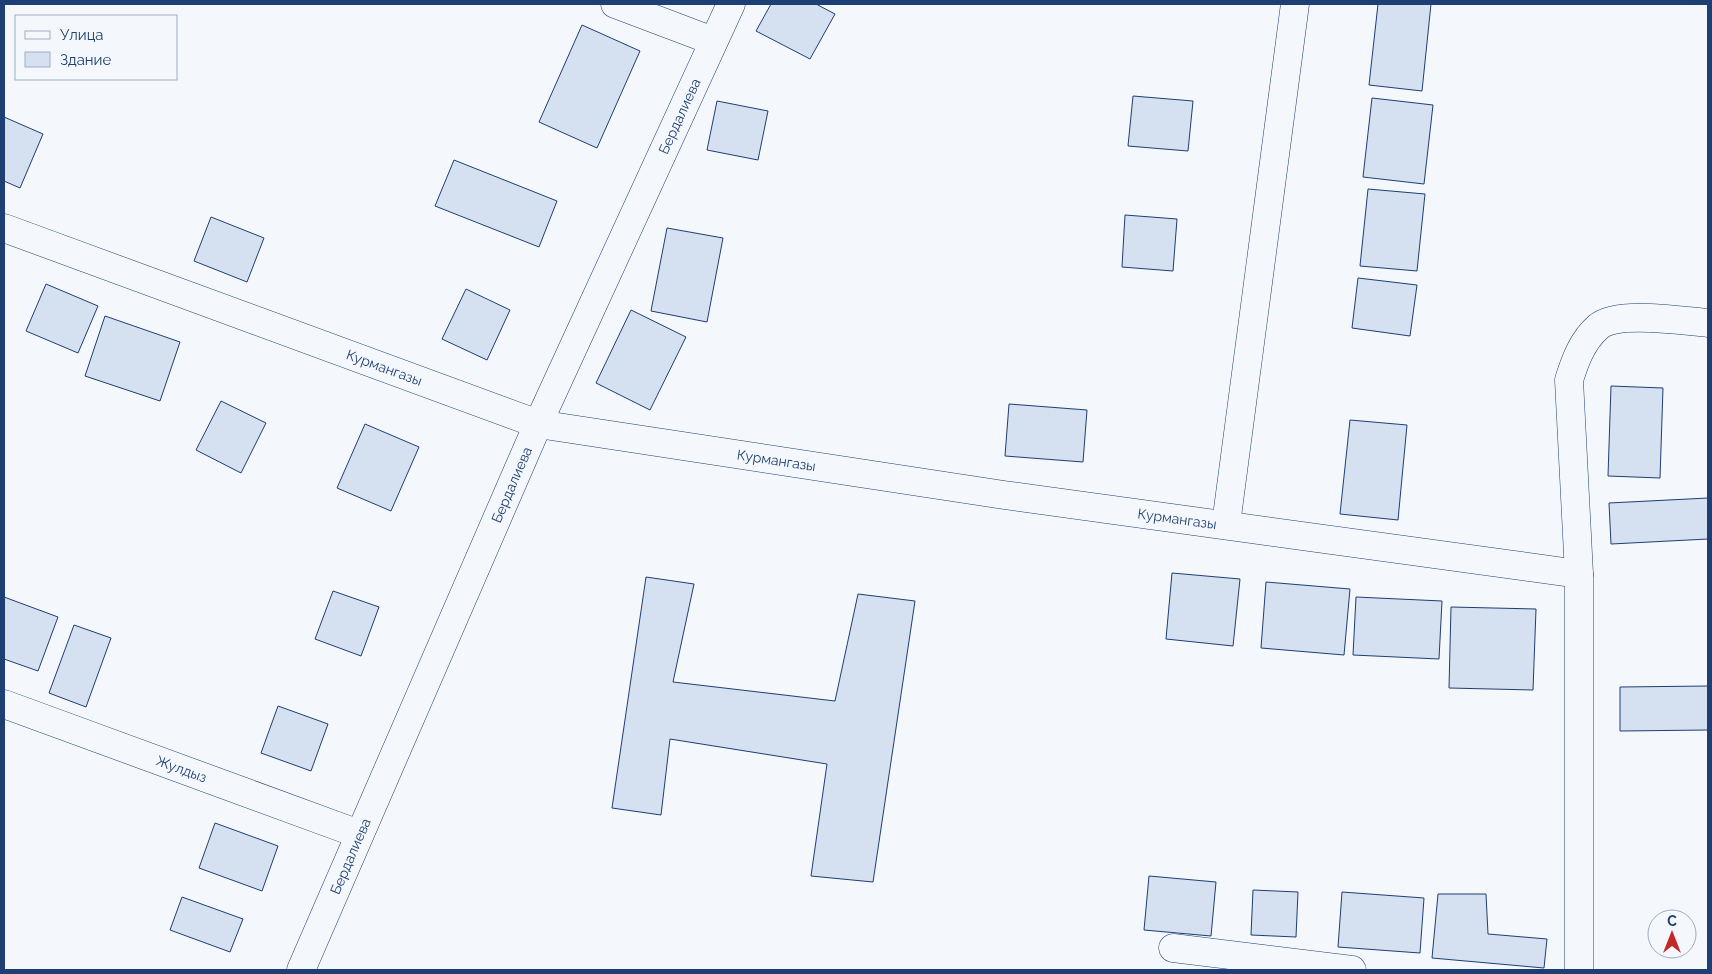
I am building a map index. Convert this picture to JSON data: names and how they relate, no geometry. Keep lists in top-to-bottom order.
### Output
{
  "streets": {
    "street": ["Бердалиева", "Курмангазы", "Жулдыз"]
  },
  "crossings": [
    ["Бердалиева", "Курмангазы"],
    ["Бердалиева", "Жулдыз"]
  ],
  "legend": ["Улица", "Здание"],
  "north": "top"
}
